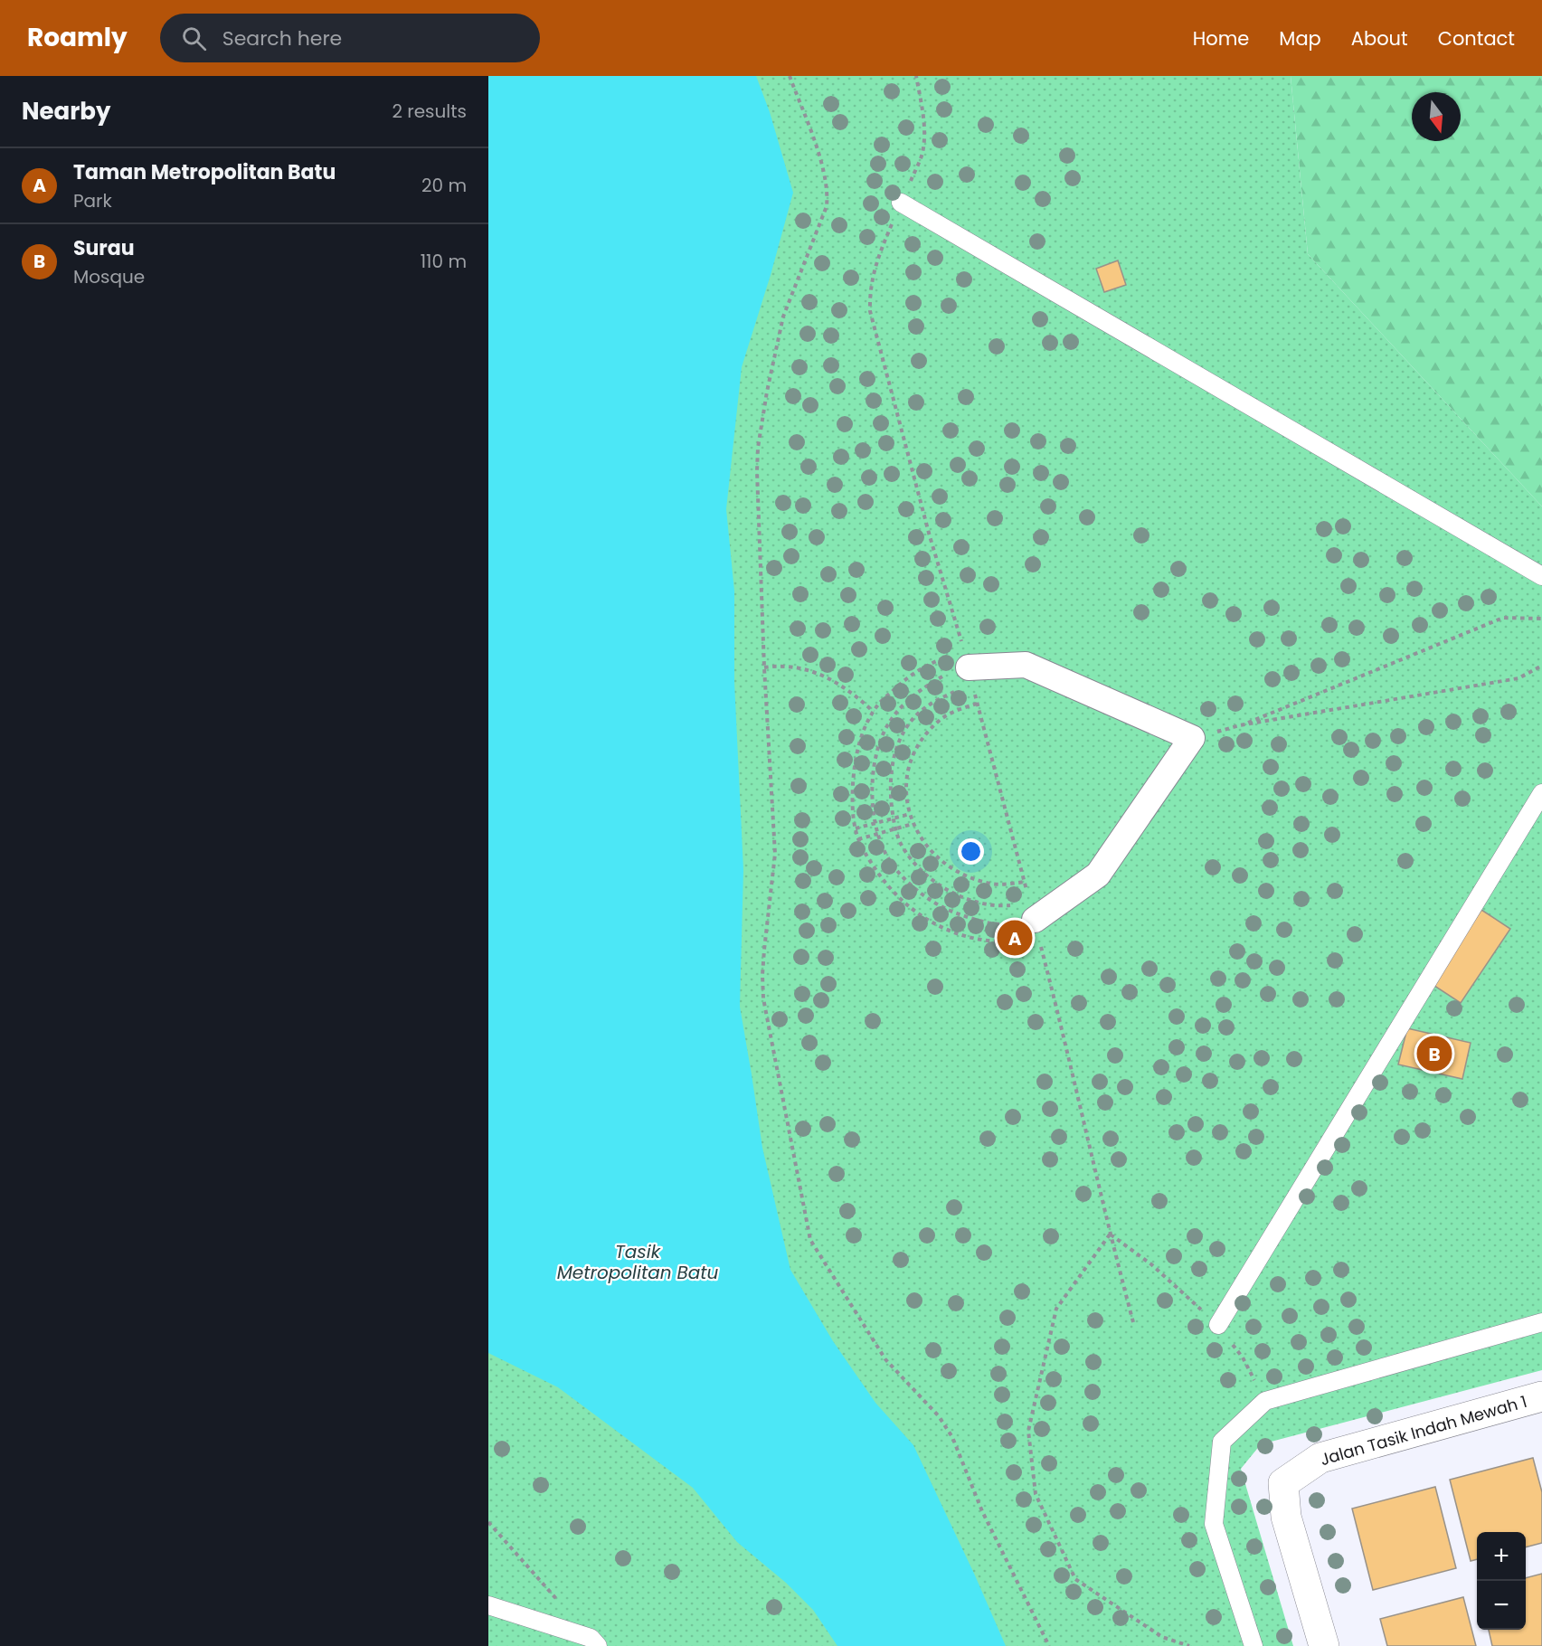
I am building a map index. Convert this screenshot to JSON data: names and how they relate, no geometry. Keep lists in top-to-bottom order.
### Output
{
  "streets": {
    "street": ["Jalan Tasik Indah Mewah 1"]
  },
  "water": ["Tasik Metropolitan Batu"],
  "north": "bottom",
  "page": {
    "header": "Roamly",
    "search": "Search here",
    "nav": [
      "Home",
      "Map",
      "About",
      "Contact"
    ],
    "heading": ["Nearby", "2 results"],
    "list": [
      {
        "mark": "A",
        "name": "Taman Metropolitan Batu",
        "note": "Park",
        "value": "20 m"
      },
      {
        "mark": "B",
        "name": "Surau",
        "note": "Mosque",
        "value": "110 m"
      }
    ],
    "pins": ["A", "B"],
    "map_buttons": ["+", "−"]
  }
}
